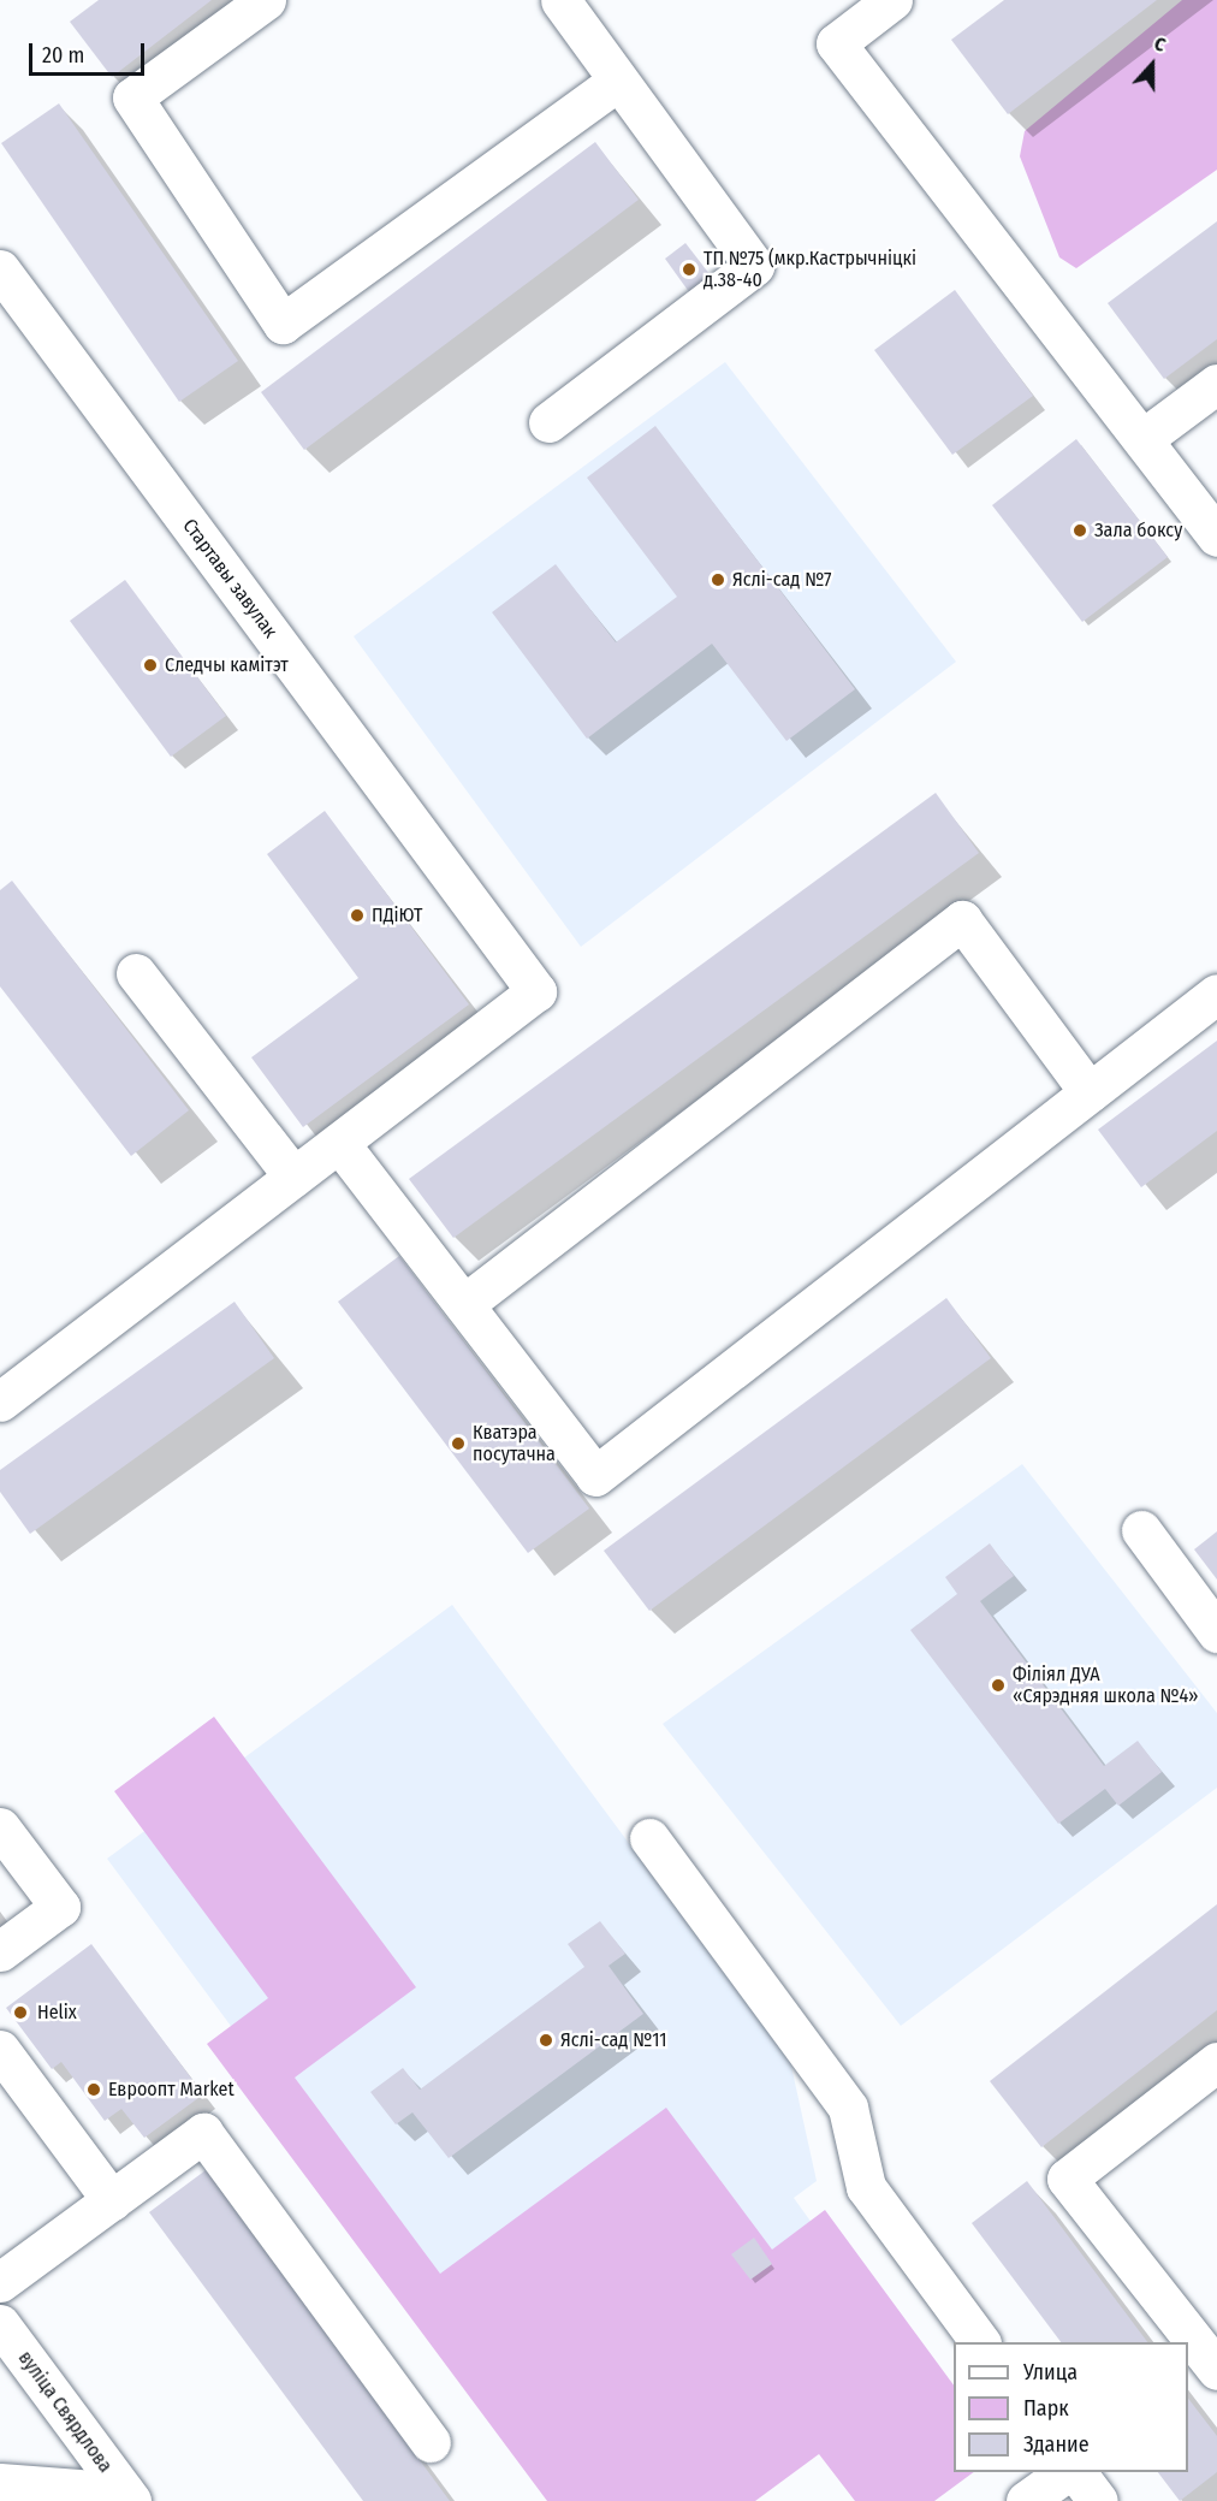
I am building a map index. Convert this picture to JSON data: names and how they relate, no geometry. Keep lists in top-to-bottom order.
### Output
{
  "streets": {
    "street": ["Стартавы завулак", "вуліца Свярдлова"]
  },
  "places": [
    "ТП №75 (мкр.Кастрычніцкі д.38-40",
    "Зала боксу",
    "Яслі-сад №7",
    "Следчы камітэт",
    "ПДіЮТ",
    "Кватэра посутачна",
    "Філіял ДУА «Сярэдняя школа №4»",
    "Helix",
    "Яслі-сад №11",
    "Евроопт Market"
  ],
  "legend": ["Улица", "Парк", "Здание"],
  "scale_bar": "20 m",
  "north": "top"
}
